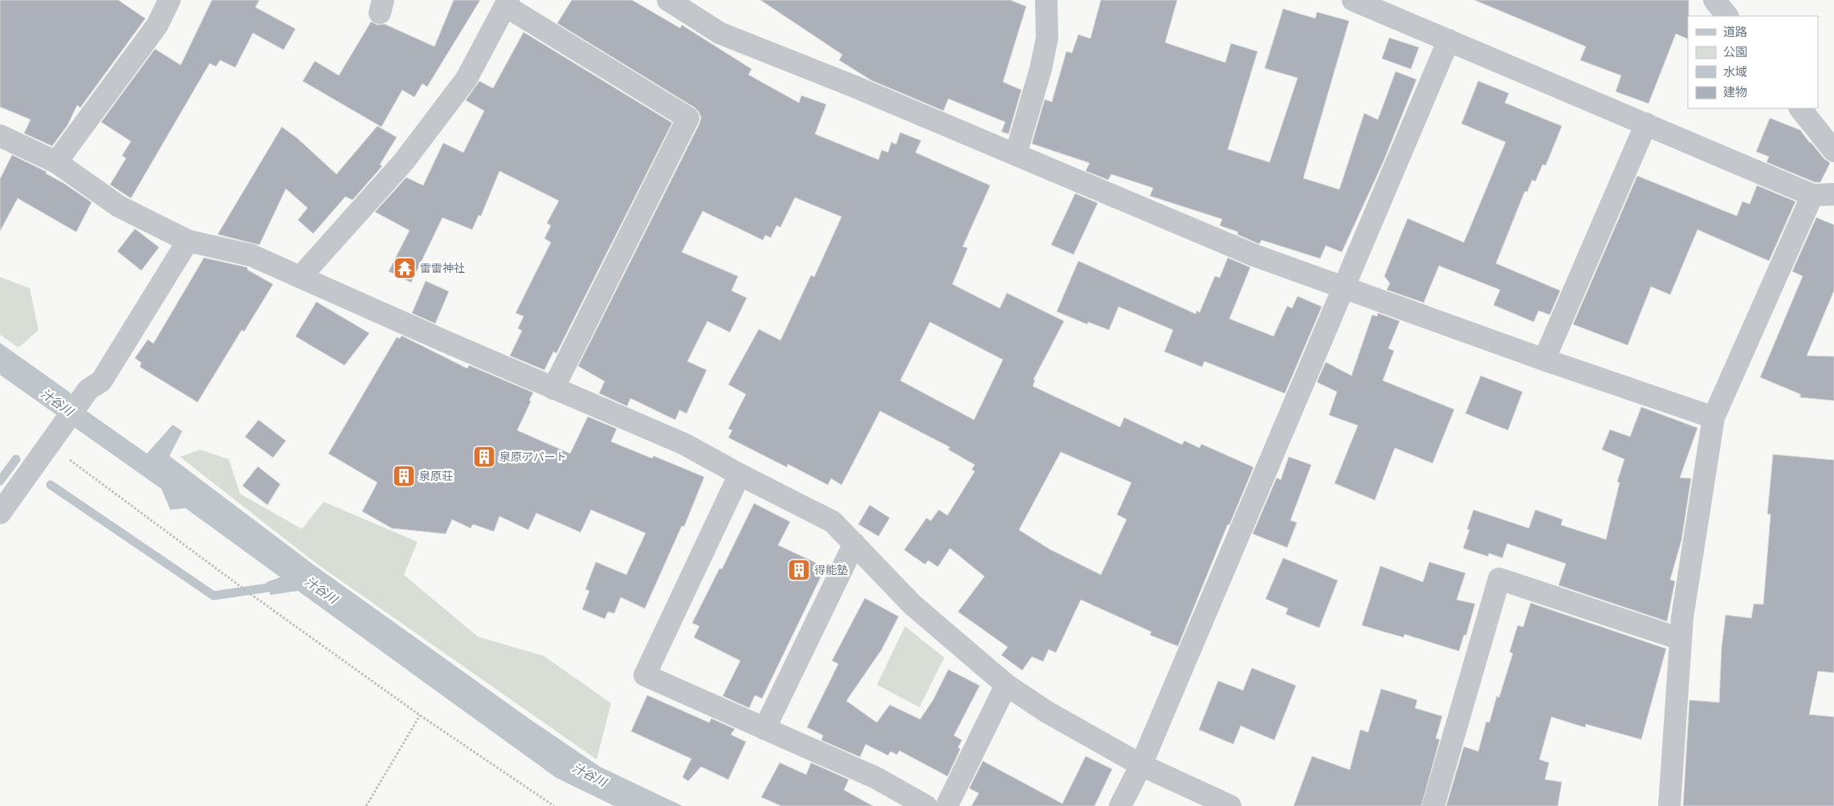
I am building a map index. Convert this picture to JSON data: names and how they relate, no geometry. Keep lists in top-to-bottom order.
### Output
{
  "water": ["汁谷川"],
  "places": {
    "temple": ["雷雷神社"],
    "building": ["泉原アパート", "泉原荘", "得能塾"]
  },
  "legend": [
    "道路",
    "公園",
    "水域",
    "建物"
  ]
}
